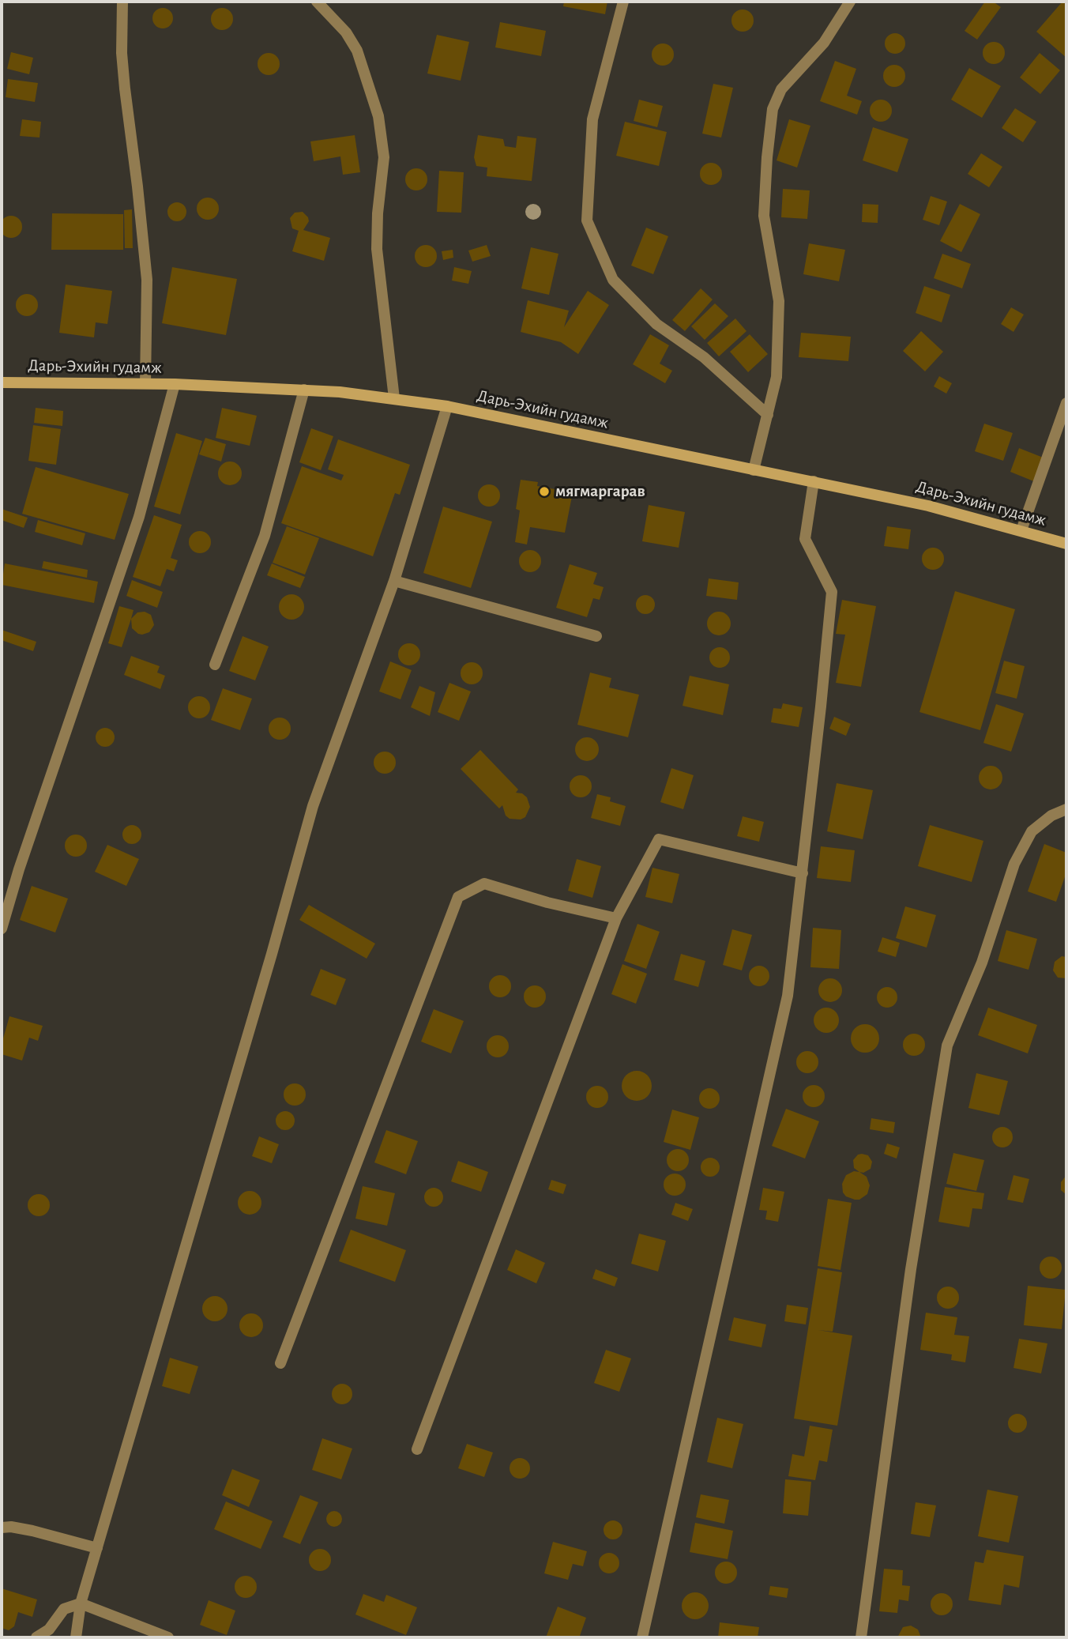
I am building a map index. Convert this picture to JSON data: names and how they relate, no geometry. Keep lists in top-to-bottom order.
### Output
{
  "streets": {
    "main road": ["Дарь-Эхийн гудамж"]
  },
  "places": ["мягмаргарав"]
}
